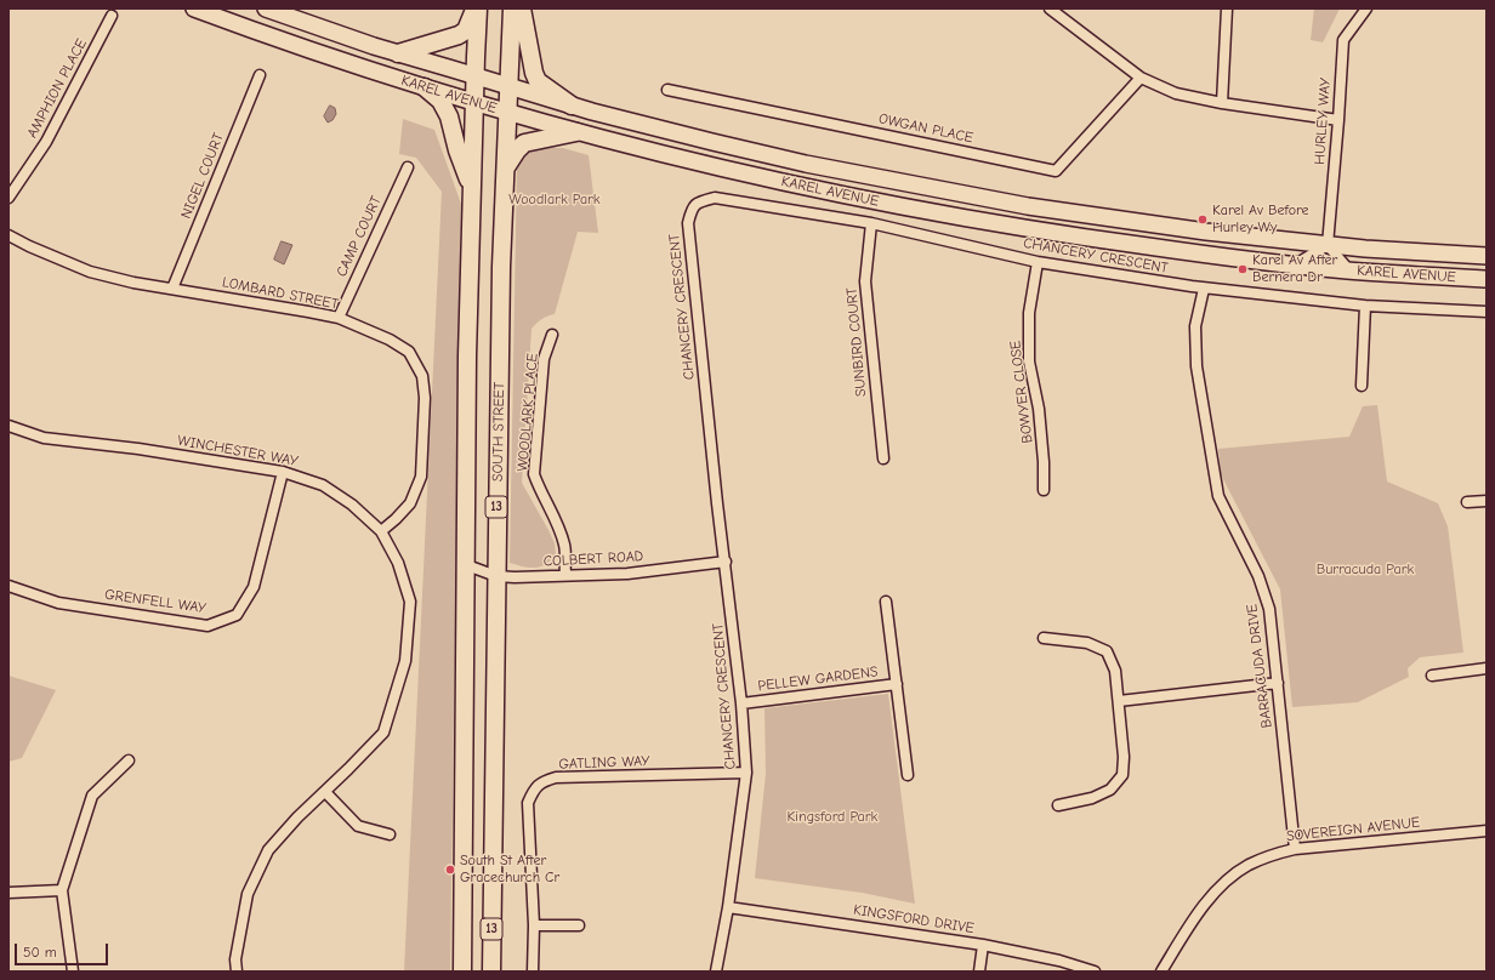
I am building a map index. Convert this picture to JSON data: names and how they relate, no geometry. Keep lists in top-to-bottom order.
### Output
{
  "streets": {
    "highway": ["SOUTH STREET", "13"],
    "main road": ["KAREL AVENUE"],
    "street": [
      "AMPHION PLACE",
      "HURLEY WAY",
      "OWGAN PLACE",
      "NIGEL COURT",
      "CAMP COURT",
      "CHANCERY CRESCENT",
      "LOMBARD STREET",
      "SUNBIRD COURT",
      "BOWYER CLOSE",
      "WOODLARK PLACE",
      "WINCHESTER WAY",
      "COLBERT ROAD",
      "GRENFELL WAY",
      "BARRACUDA DRIVE",
      "PELLEW GARDENS",
      "GATLING WAY",
      "SOVEREIGN AVENUE",
      "KINGSFORD DRIVE"
    ]
  },
  "crossings": [
    ["KAREL AVENUE", "HURLEY WAY"],
    ["KAREL AVENUE", "SOUTH STREET"],
    ["KAREL AVENUE", "13"],
    ["NIGEL COURT", "LOMBARD STREET"],
    ["CAMP COURT", "LOMBARD STREET"],
    ["CHANCERY CRESCENT", "SUNBIRD COURT"],
    ["CHANCERY CRESCENT", "BOWYER CLOSE"],
    ["CHANCERY CRESCENT", "COLBERT ROAD"],
    ["CHANCERY CRESCENT", "BARRACUDA DRIVE"],
    ["CHANCERY CRESCENT", "PELLEW GARDENS"],
    ["CHANCERY CRESCENT", "GATLING WAY"],
    ["CHANCERY CRESCENT", "KINGSFORD DRIVE"],
    ["LOMBARD STREET", "WINCHESTER WAY"],
    ["WOODLARK PLACE", "COLBERT ROAD"],
    ["SOUTH STREET", "COLBERT ROAD"],
    ["WINCHESTER WAY", "GRENFELL WAY"],
    ["13", "COLBERT ROAD"],
    ["BARRACUDA DRIVE", "SOVEREIGN AVENUE"]
  ],
  "parks": ["Woodlark Park", "Burracuda Park", "Kingsford Park"],
  "places": ["Karel Av Before Hurley Wy", "Karel Av After Bernera Dr", "South St After Gracechurch Cr"],
  "scale_bar": "50 m"
}
